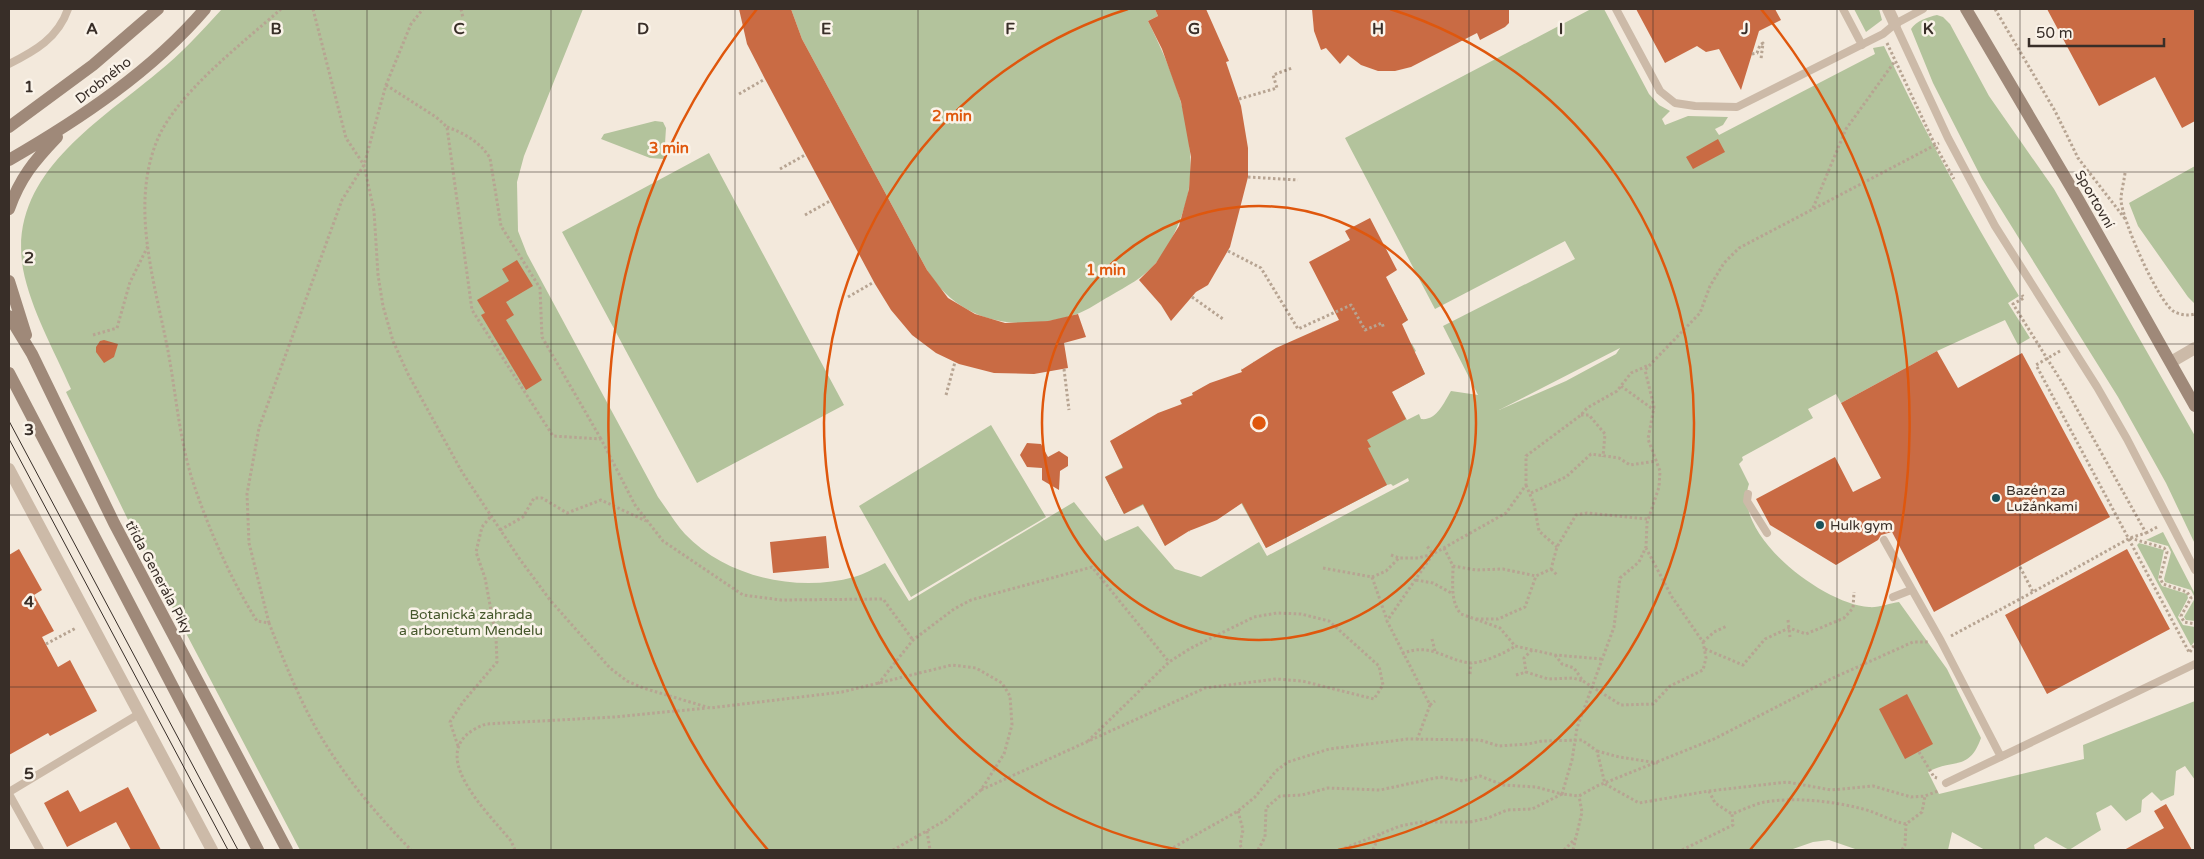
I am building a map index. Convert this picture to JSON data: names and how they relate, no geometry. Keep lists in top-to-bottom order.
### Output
{
  "streets": {
    "main road": ["Drobného", "Sportovní", "třída Generála Píky"]
  },
  "parks": ["Botanická zahrada a arboretum Mendelu"],
  "places": ["Bazén za Lužánkami", "Hulk gym"],
  "scale_bar": "50 m",
  "grid": {
    "columns": [
      "A",
      "B",
      "C",
      "D",
      "E",
      "F",
      "G",
      "H",
      "I",
      "J",
      "K"
    ],
    "rows": [
      "1",
      "2",
      "3",
      "4",
      "5"
    ]
  },
  "rings": ["2 min", "3 min", "1 min"]
}
